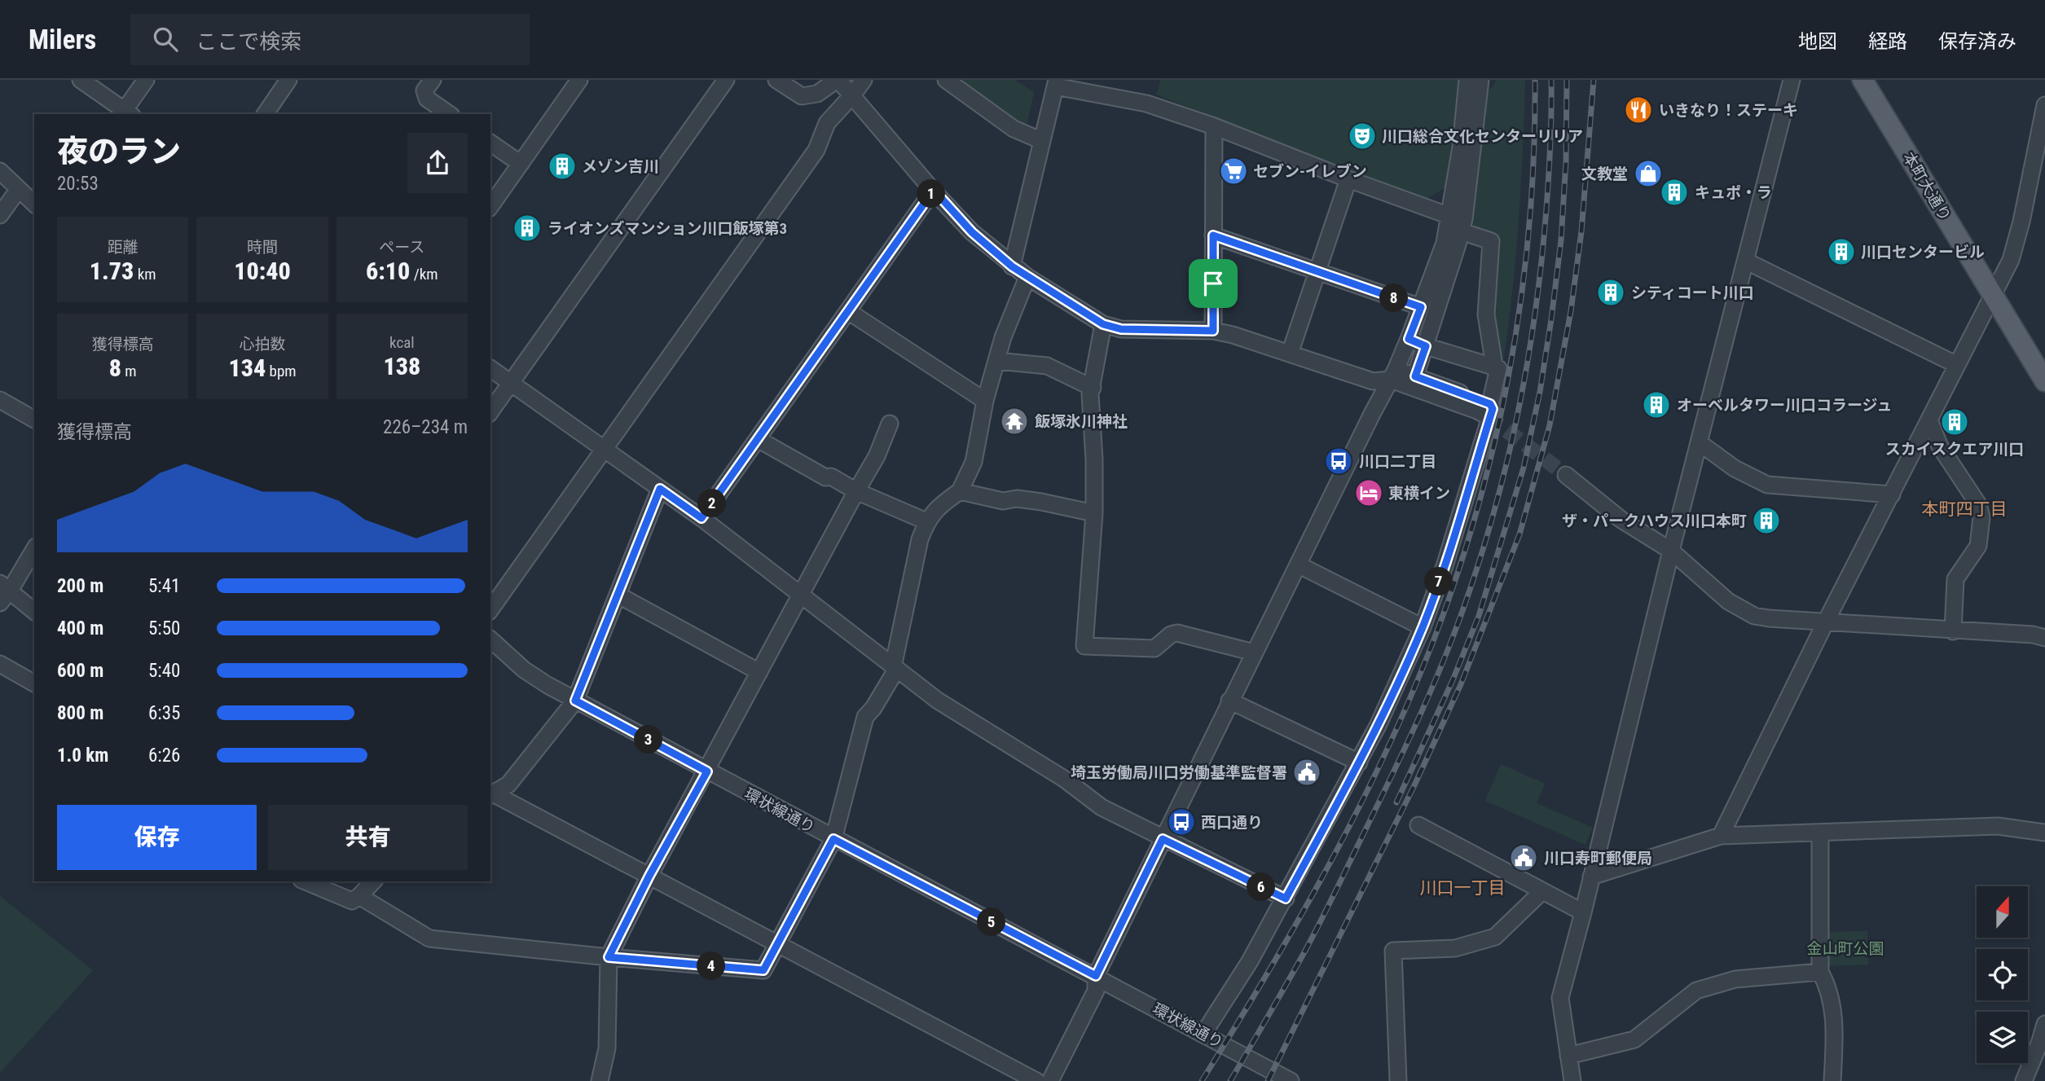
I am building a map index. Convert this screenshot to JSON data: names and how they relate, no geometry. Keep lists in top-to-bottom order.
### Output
{
  "streets": {
    "main road": ["本町大通り"],
    "street": ["環状線通り"]
  },
  "districts": ["本町四丁目", "川口一丁目"],
  "parks": ["金山町公園"],
  "places": {
    "restaurant": ["いきなり！ステーキ"],
    "theatre": ["川口総合文化センターリリア"],
    "building": [
      "メゾン吉川",
      "キュポ・ラ",
      "ライオンズマンション川口飯塚第3",
      "川口センタービル",
      "シティコート川口",
      "オーベルタワー川口コラージュ",
      "スカイスクエア川口",
      "ザ・パークハウス川口本町"
    ],
    "supermarket": ["セブン-イレブン"],
    "shop": ["文教堂"],
    "temple": ["飯塚氷川神社"],
    "bus stop": ["川口二丁目", "西口通り"],
    "hotel": ["東横イン"],
    "public building": ["埼玉労働局川口労働基準監督署", "川口寿町郵便局"]
  },
  "north": "top",
  "page": {
    "header": "Milers",
    "search": "ここで検索",
    "nav": ["地図", "経路", "保存済み"],
    "heading": ["夜のラン", "20:53"],
    "pins": [
      "1",
      "8",
      "2",
      "7",
      "3",
      "6",
      "5",
      "4"
    ],
    "stats": [
      ["距離", "1.73 km"],
      ["時間", "10:40"],
      ["ペース", "6:10 /km"],
      ["獲得標高", "8 m"],
      ["心拍数", "134 bpm"],
      ["kcal", "138"]
    ],
    "chart": ["獲得標高", "226–234 m"],
    "list": [
      {
        "name": "200 m",
        "note": "5:41"
      },
      {
        "name": "400 m",
        "note": "5:50"
      },
      {
        "name": "600 m",
        "note": "5:40"
      },
      {
        "name": "800 m",
        "note": "6:35"
      },
      {
        "name": "1.0 km",
        "note": "6:26"
      }
    ],
    "buttons": ["保存", "共有"]
  }
}
